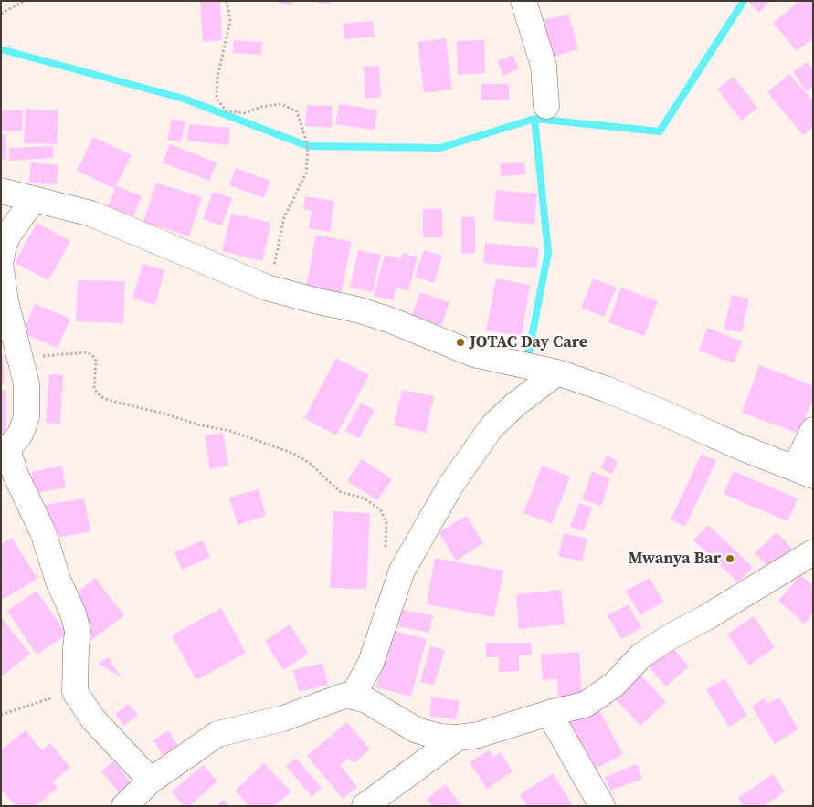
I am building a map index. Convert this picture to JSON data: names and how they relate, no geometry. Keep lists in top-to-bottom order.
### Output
{
  "places": ["JOTAC Day Care", "Mwanya Bar"]
}
